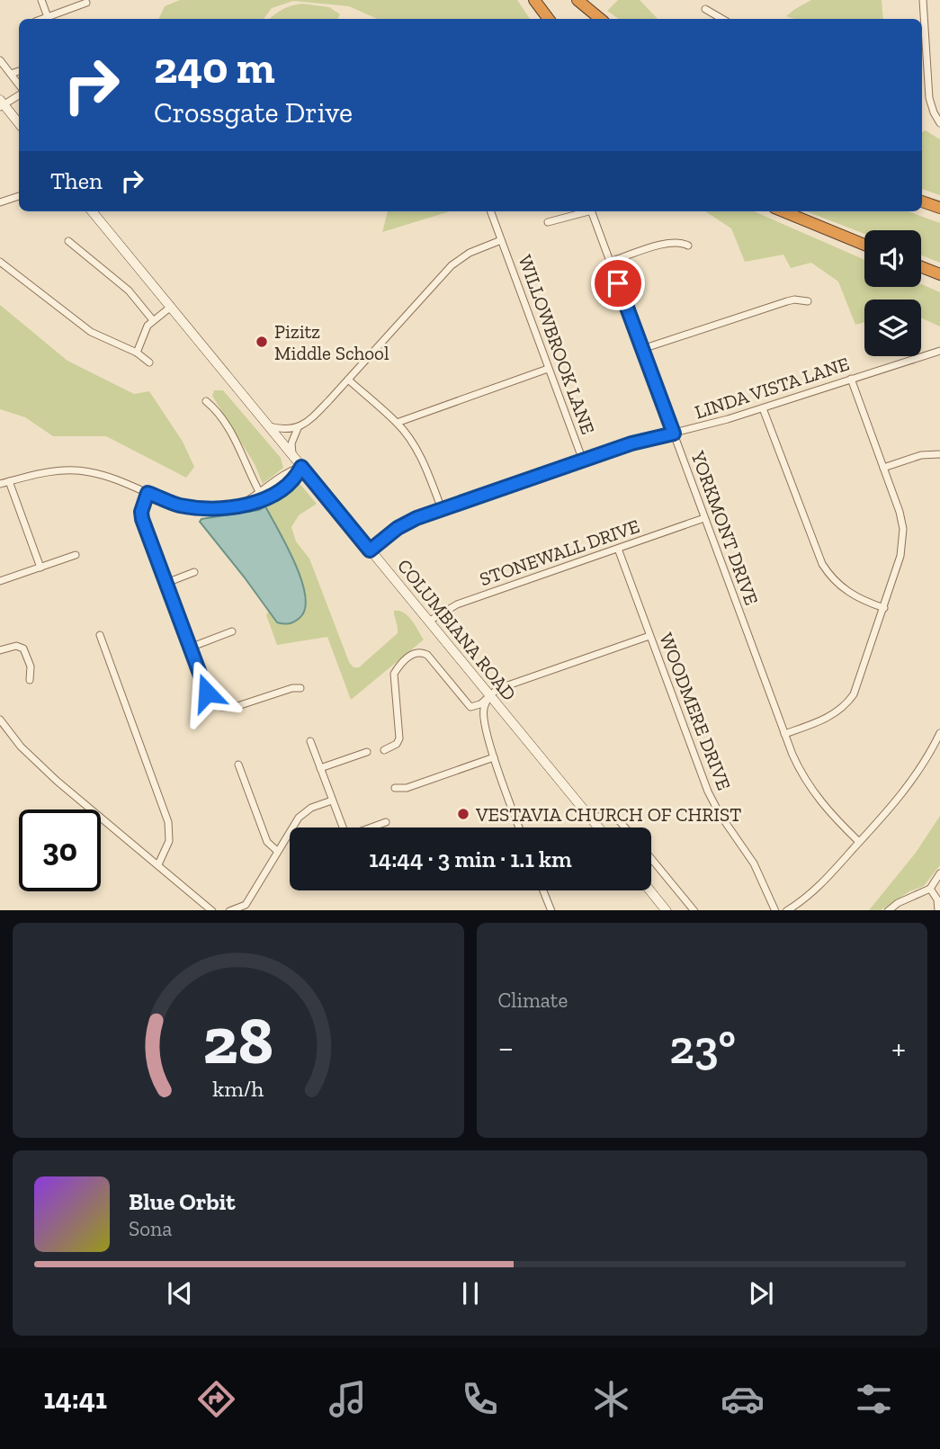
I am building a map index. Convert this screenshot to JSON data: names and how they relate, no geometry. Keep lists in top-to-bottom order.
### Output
{
  "streets": {
    "main road": ["COLUMBIANA ROAD"],
    "street": [
      "WILLOWBROOK LANE",
      "LINDA VISTA LANE",
      "YORKMONT DRIVE",
      "STONEWALL DRIVE",
      "WOODMERE DRIVE"
    ]
  },
  "crossings": [
    ["WILLOWBROOK LANE", "LINDA VISTA LANE"],
    ["LINDA VISTA LANE", "YORKMONT DRIVE"],
    ["LINDA VISTA LANE", "COLUMBIANA ROAD"],
    ["YORKMONT DRIVE", "STONEWALL DRIVE"],
    ["STONEWALL DRIVE", "COLUMBIANA ROAD"],
    ["STONEWALL DRIVE", "WOODMERE DRIVE"]
  ],
  "places": ["Pizitz Middle School", "VESTAVIA CHURCH OF CHRIST"],
  "page": {
    "turn": ["240 m", "Crossgate Drive"],
    "then": "Then",
    "limit": "30",
    "trip": "14:44 · 3 min · 1.1 km",
    "tile": "Climate",
    "heat": ["−", "23°", "+"],
    "song": ["Blue Orbit", "Sona"],
    "tabs": "14:41",
    "gauge": ["28", "km/h"]
  }
}
